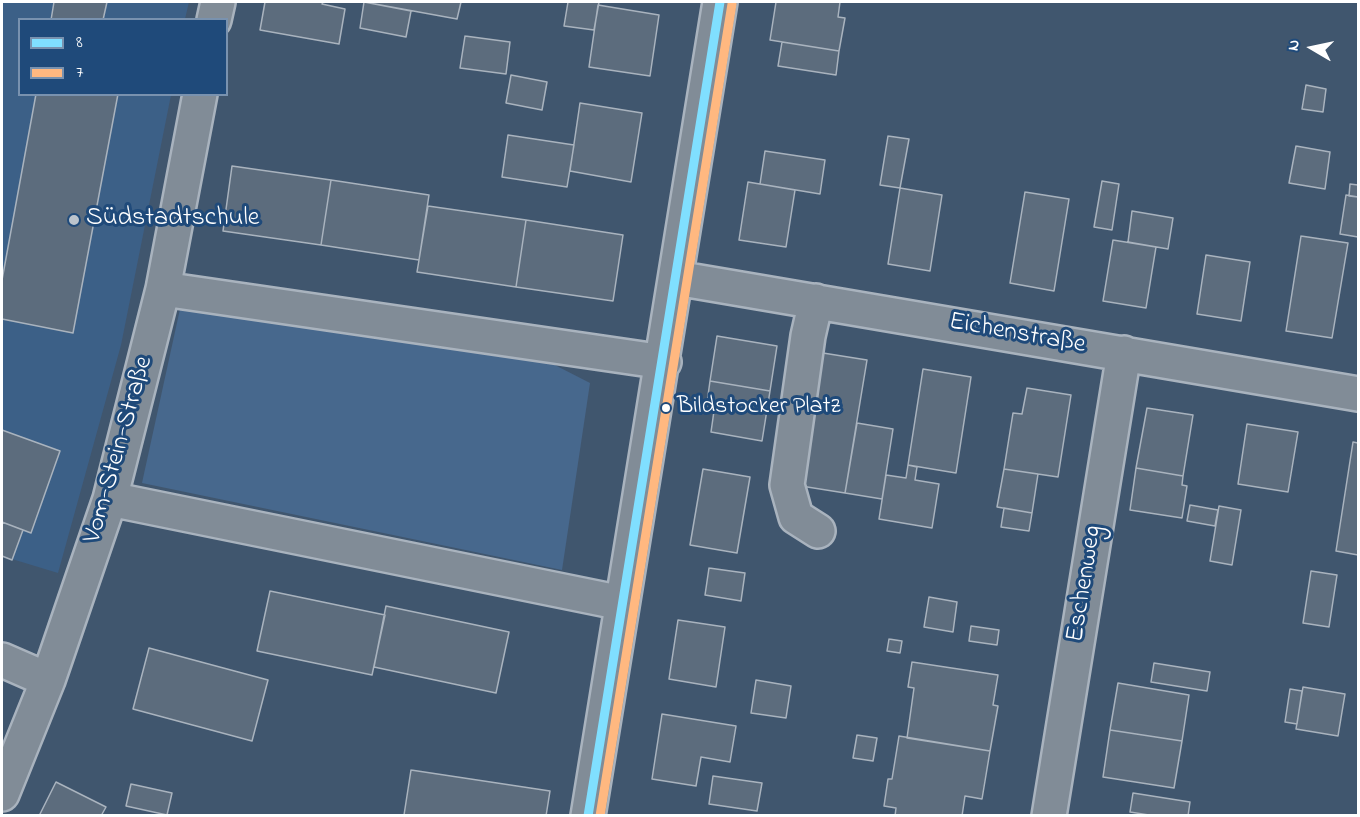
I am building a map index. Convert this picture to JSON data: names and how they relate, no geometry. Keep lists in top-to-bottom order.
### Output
{
  "streets": {
    "street": ["Eichenstraße", "Vom-Stein-Straße", "Eschenweg"]
  },
  "crossings": [
    ["Eichenstraße", "Eschenweg"]
  ],
  "places": ["Südstadtschule", "Bildstocker Platz"],
  "lines": ["transit line 8", "transit line 7"],
  "legend": ["8", "7"],
  "north": "left"
}
